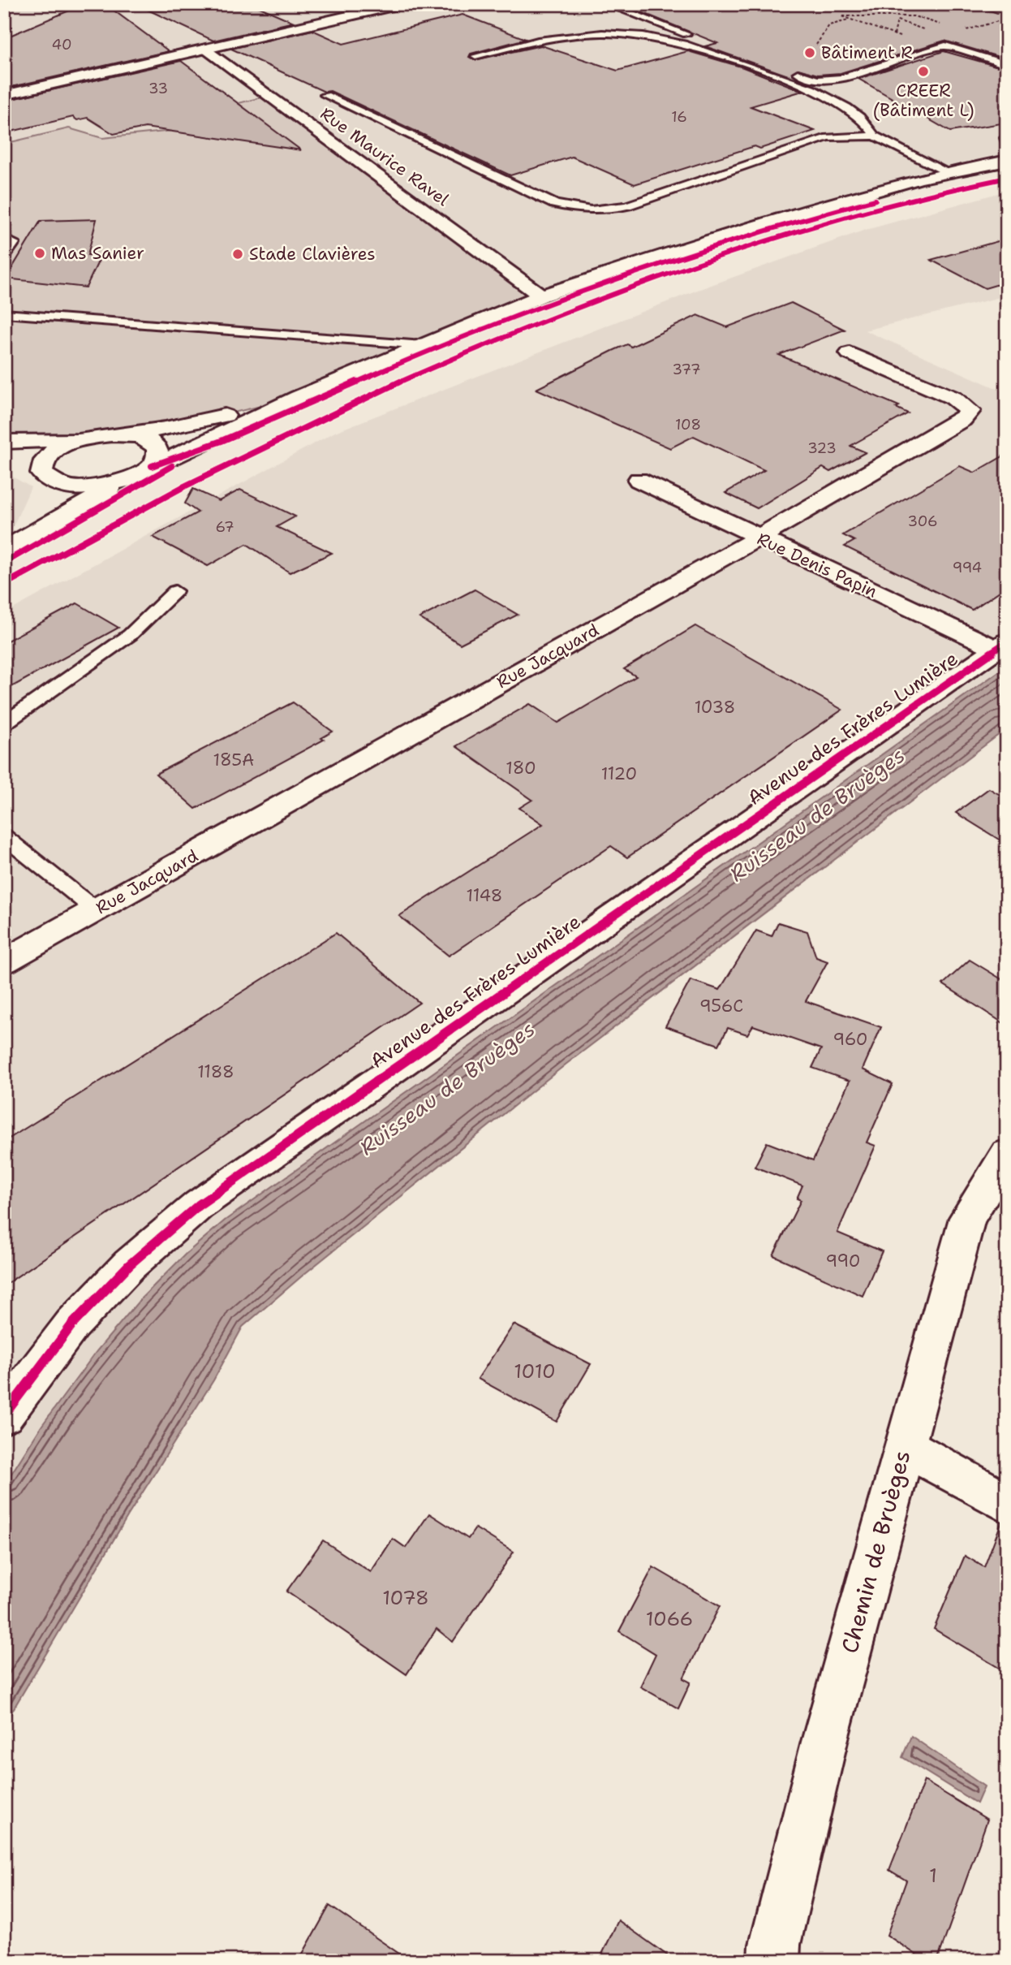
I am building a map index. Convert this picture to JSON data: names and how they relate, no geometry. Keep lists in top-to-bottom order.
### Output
{
  "streets": {
    "street": [
      "Rue Maurice Ravel",
      "Rue Denis Papin",
      "Rue Jacquard",
      "Avenue des Frères Lumière",
      "Chemin de Bruèges"
    ]
  },
  "crossings": [
    ["Rue Denis Papin", "Rue Jacquard"],
    ["Rue Denis Papin", "Avenue des Frères Lumière"]
  ],
  "water": ["Ruisseau de Bruèges"],
  "places": [
    "Bâtiment R",
    "CREER (Bâtiment L)",
    "Mas Sanier",
    "Stade Clavières"
  ],
  "house_numbers": [
    "40",
    "33",
    "16",
    "377",
    "108",
    "323",
    "306",
    "67",
    "994",
    "1038",
    "185A",
    "180",
    "1120",
    "1148",
    "956C",
    "960",
    "1188",
    "990",
    "1010",
    "1078",
    "1066",
    "1"
  ]
}
